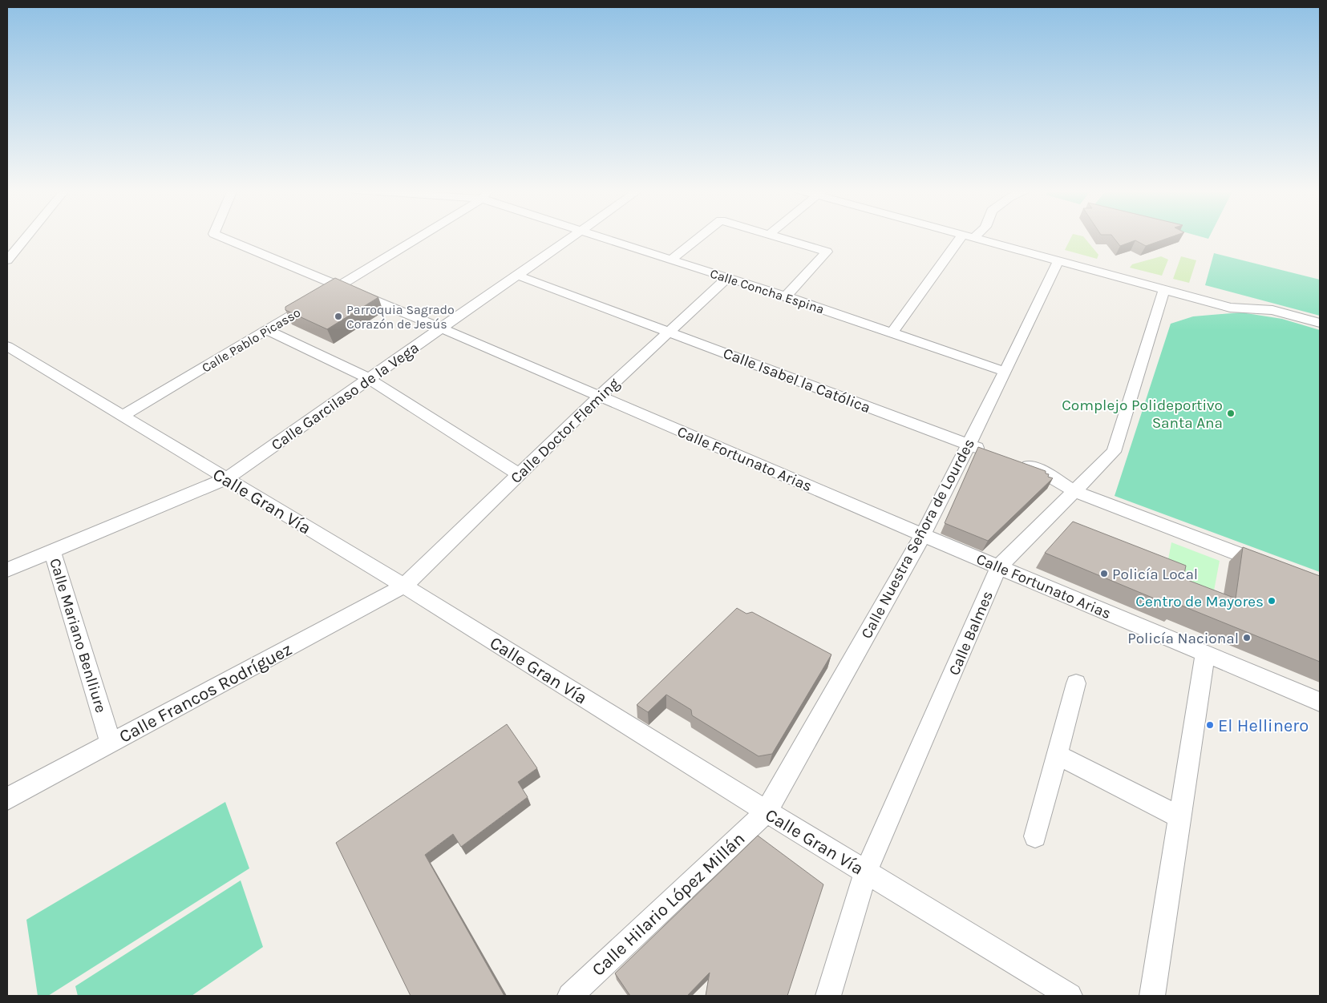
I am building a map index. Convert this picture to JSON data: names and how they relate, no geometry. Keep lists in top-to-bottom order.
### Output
{
  "streets": {
    "street": [
      "Calle Concha Espina",
      "Calle Pablo Picasso",
      "Calle Isabel la Católica",
      "Calle Garcilaso de la Vega",
      "Calle Doctor Fleming",
      "Calle Fortunato Arias",
      "Calle Gran Vía",
      "Calle Nuestra Señora de Lourdes",
      "Calle Balmes",
      "Calle Mariano Benlliure",
      "Calle Francos Rodríguez",
      "Calle Hilario López Millán"
    ]
  },
  "crossings": [
    ["Calle Concha Espina", "Calle Doctor Fleming"],
    ["Calle Concha Espina", "Calle Nuestra Señora de Lourdes"],
    ["Calle Pablo Picasso", "Calle Fortunato Arias"],
    ["Calle Pablo Picasso", "Calle Gran Vía"],
    ["Calle Isabel la Católica", "Calle Garcilaso de la Vega"],
    ["Calle Isabel la Católica", "Calle Doctor Fleming"],
    ["Calle Isabel la Católica", "Calle Nuestra Señora de Lourdes"],
    ["Calle Garcilaso de la Vega", "Calle Fortunato Arias"],
    ["Calle Garcilaso de la Vega", "Calle Gran Vía"],
    ["Calle Garcilaso de la Vega", "Calle Mariano Benlliure"],
    ["Calle Doctor Fleming", "Calle Fortunato Arias"],
    ["Calle Doctor Fleming", "Calle Gran Vía"],
    ["Calle Doctor Fleming", "Calle Francos Rodríguez"],
    ["Calle Fortunato Arias", "Calle Nuestra Señora de Lourdes"],
    ["Calle Fortunato Arias", "Calle Balmes"],
    ["Calle Gran Vía", "Calle Nuestra Señora de Lourdes"],
    ["Calle Gran Vía", "Calle Balmes"],
    ["Calle Gran Vía", "Calle Francos Rodríguez"],
    ["Calle Gran Vía", "Calle Hilario López Millán"],
    ["Calle Nuestra Señora de Lourdes", "Calle Hilario López Millán"],
    ["Calle Mariano Benlliure", "Calle Francos Rodríguez"]
  ],
  "places": [
    "Parroquia Sagrado Corazón de Jesús",
    "Complejo Polideportivo Santa Ana",
    "Policía Local",
    "Centro de Mayores",
    "Policía Nacional",
    "El Hellinero"
  ]
}
